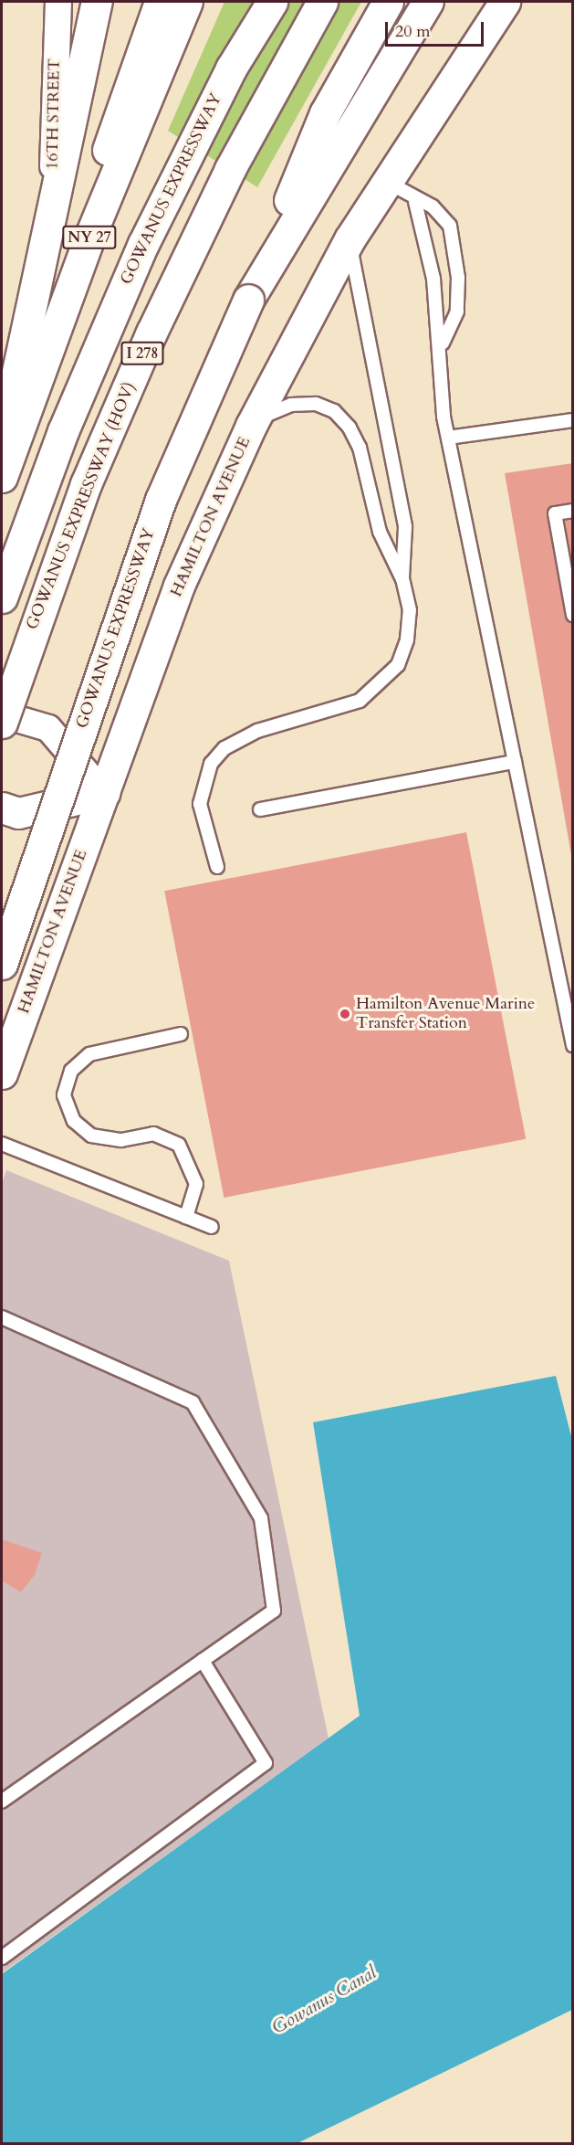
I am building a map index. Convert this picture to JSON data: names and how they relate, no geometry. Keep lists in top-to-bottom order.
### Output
{
  "streets": {
    "main road": [
      "GOWANUS EXPRESSWAY",
      "NY 27",
      "I 278",
      "GOWANUS EXPRESSWAY (HOV)",
      "HAMILTON AVENUE"
    ],
    "street": ["16TH STREET"]
  },
  "water": ["Gowanus Canal"],
  "places": ["Hamilton Avenue Marine Transfer Station"],
  "scale_bar": "20 m"
}
